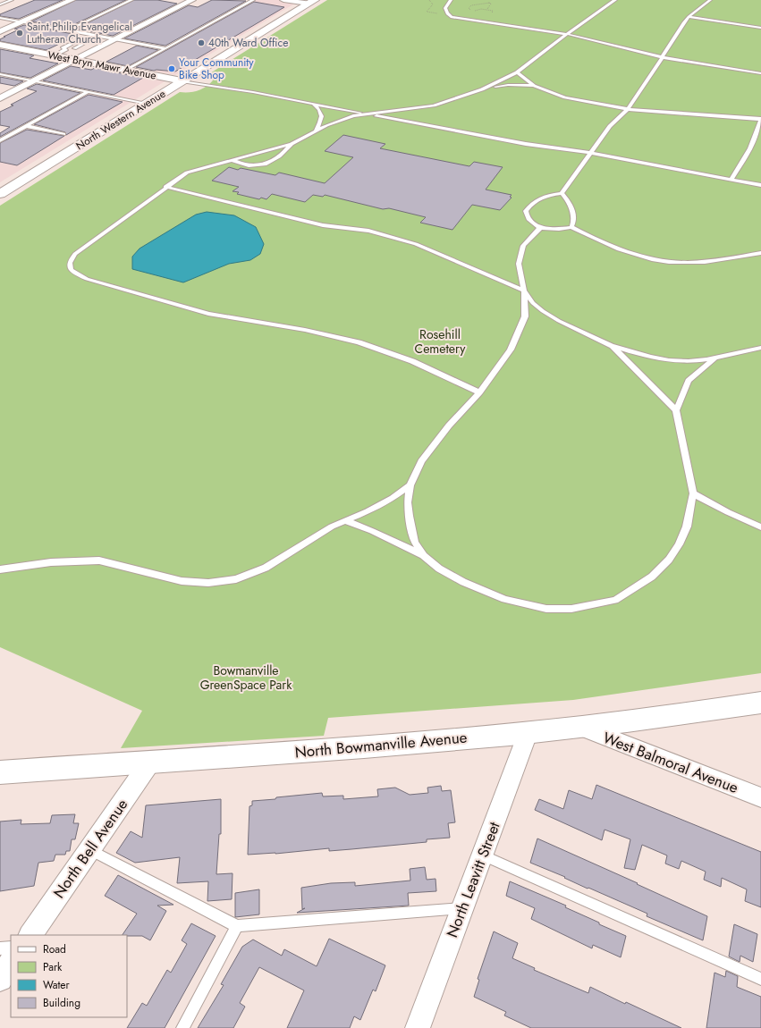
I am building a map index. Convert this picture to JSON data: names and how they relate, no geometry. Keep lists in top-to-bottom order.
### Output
{
  "streets": {
    "street": [
      "West Bryn Mawr Avenue",
      "North Western Avenue",
      "North Bowmanville Avenue",
      "West Balmoral Avenue",
      "North Bell Avenue",
      "North Leavitt Street"
    ]
  },
  "crossings": [
    ["West Bryn Mawr Avenue", "North Western Avenue"],
    ["North Bowmanville Avenue", "West Balmoral Avenue"],
    ["North Bowmanville Avenue", "North Bell Avenue"],
    ["North Bowmanville Avenue", "North Leavitt Street"]
  ],
  "parks": ["Rosehill Cemetery", "Bowmanville GreenSpace Park"],
  "places": ["Saint Philip Evangelical Lutheran Church", "40th Ward Office", "Your Community Bike Shop"],
  "legend": [
    "Road",
    "Park",
    "Water",
    "Building"
  ]
}
